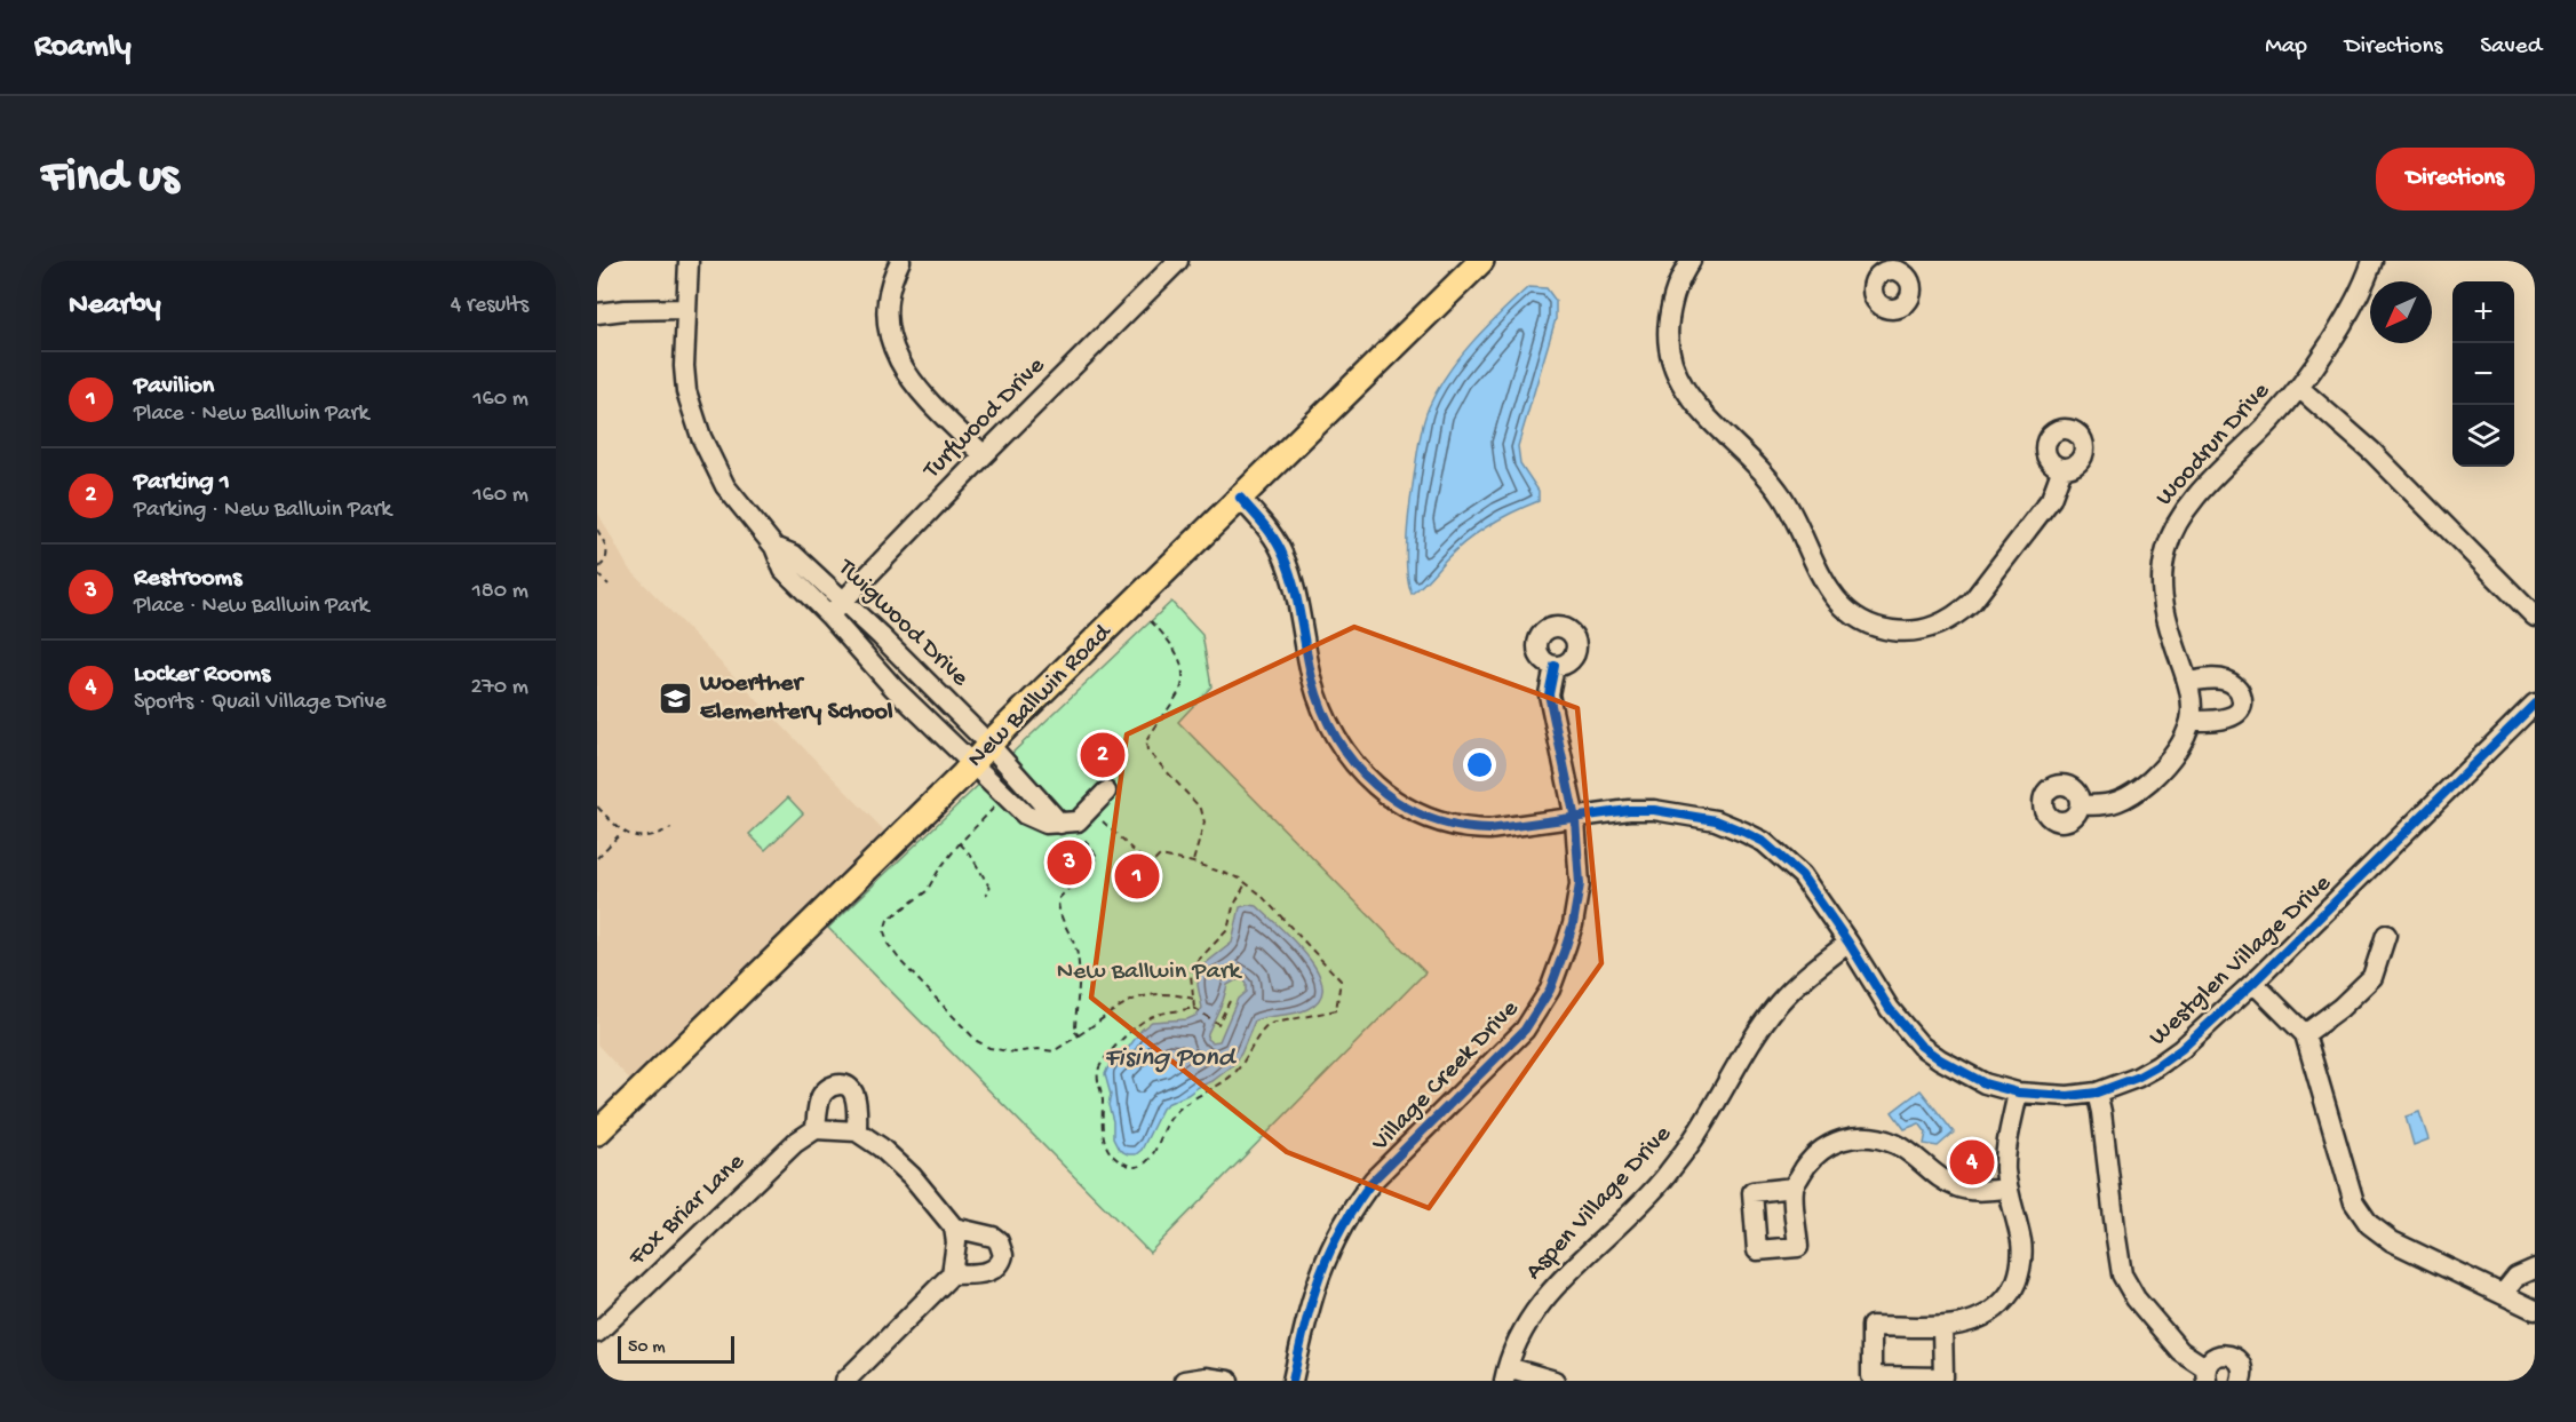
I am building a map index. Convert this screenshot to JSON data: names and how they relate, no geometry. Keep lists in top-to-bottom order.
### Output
{
  "streets": {
    "main road": ["New Ballwin Road"],
    "street": [
      "Turfwood Drive",
      "Woodrun Drive",
      "Twigwood Drive",
      "Westglen Village Drive",
      "Village Creek Drive",
      "Aspen Village Drive",
      "Fox Briar Lane"
    ]
  },
  "crossings": [
    ["Turfwood Drive", "Twigwood Drive"],
    ["Twigwood Drive", "New Ballwin Road"],
    ["New Ballwin Road", "Westglen Village Drive"],
    ["Westglen Village Drive", "Village Creek Drive"],
    ["Westglen Village Drive", "Aspen Village Drive"]
  ],
  "water": ["Fising Pond"],
  "parks": ["New Ballwin Park"],
  "places": {
    "school or university": ["Woerther Elementery School"]
  },
  "scale_bar": "50 m",
  "north": "bottom left",
  "page": {
    "header": "Roamly",
    "nav": ["Map", "Directions", "Saved"],
    "buttons": "Directions",
    "title": "Find us",
    "heading": ["Nearby", "4 results"],
    "map_buttons": ["+", "−"],
    "list": [
      {
        "mark": "1",
        "name": "Pavilion",
        "note": "Place · New Ballwin Park",
        "value": "160 m"
      },
      {
        "mark": "2",
        "name": "Parking 1",
        "note": "Parking · New Ballwin Park",
        "value": "160 m"
      },
      {
        "mark": "3",
        "name": "Restrooms",
        "note": "Place · New Ballwin Park",
        "value": "180 m"
      },
      {
        "mark": "4",
        "name": "Locker Rooms",
        "note": "Sports · Quail Village Drive",
        "value": "270 m"
      }
    ],
    "pins": [
      "2",
      "3",
      "1",
      "4"
    ],
    "scale": "50 m"
  }
}
